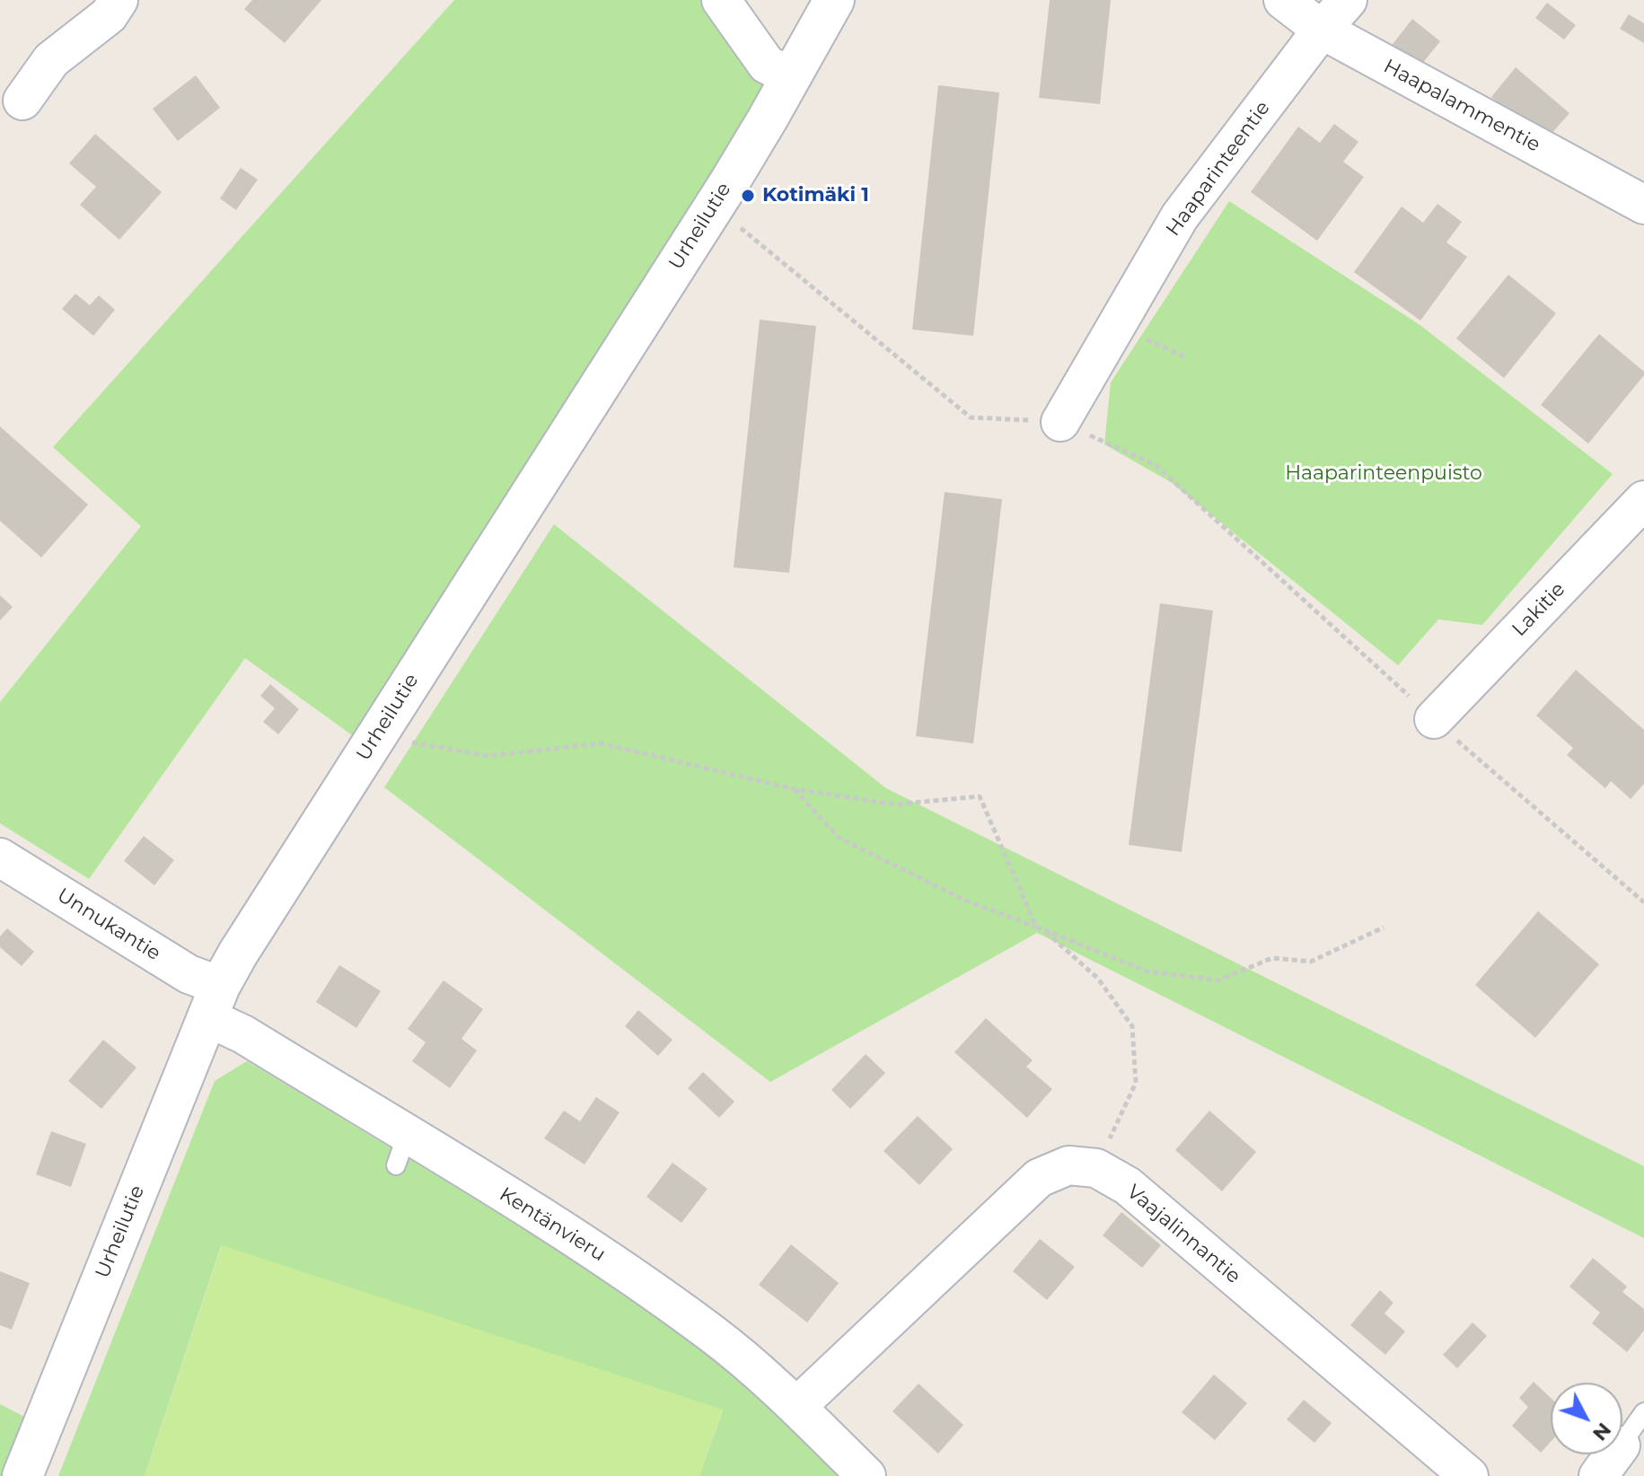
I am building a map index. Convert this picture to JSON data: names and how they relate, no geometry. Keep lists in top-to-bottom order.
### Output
{
  "streets": {
    "street": [
      "Haapalammentie",
      "Haaparinteentie",
      "Urheilutie",
      "Lakitie",
      "Unnukantie",
      "Kentänvieru",
      "Vaajalinnantie"
    ]
  },
  "crossings": [
    ["Haapalammentie", "Haaparinteentie"],
    ["Urheilutie", "Unnukantie"],
    ["Urheilutie", "Kentänvieru"],
    ["Unnukantie", "Kentänvieru"]
  ],
  "parks": ["Haaparinteenpuisto"],
  "places": ["Kotimäki 1"],
  "north": "bottom right"
}
